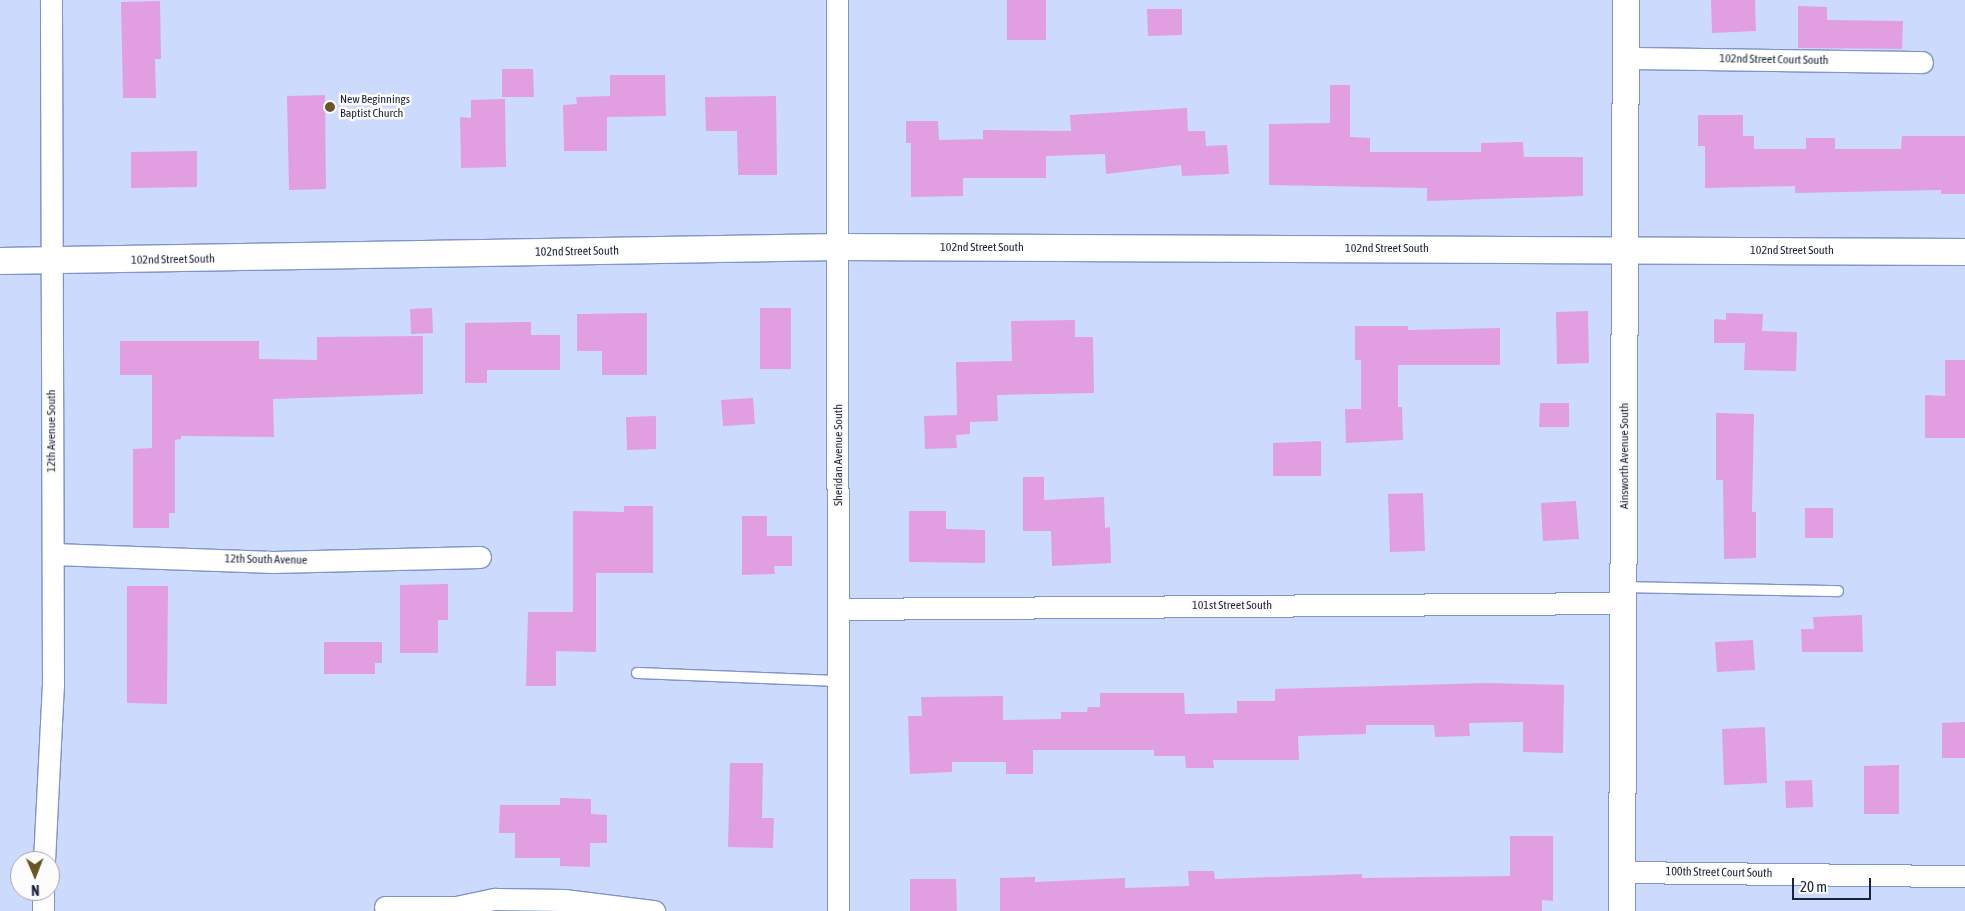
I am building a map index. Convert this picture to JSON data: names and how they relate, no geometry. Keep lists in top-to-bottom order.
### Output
{
  "streets": {
    "street": [
      "102nd Street Court South",
      "102nd Street South",
      "12th Avenue South",
      "Sheridan Avenue South",
      "Ainsworth Avenue South",
      "12th South Avenue",
      "101st Street South",
      "100th Street Court South"
    ]
  },
  "crossings": [
    ["102nd Street Court South", "Ainsworth Avenue South"],
    ["102nd Street South", "12th Avenue South"],
    ["102nd Street South", "Sheridan Avenue South"],
    ["102nd Street South", "Ainsworth Avenue South"],
    ["12th Avenue South", "12th South Avenue"],
    ["Sheridan Avenue South", "101st Street South"],
    ["Ainsworth Avenue South", "101st Street South"],
    ["Ainsworth Avenue South", "100th Street Court South"]
  ],
  "places": ["New Beginnings Baptist Church"],
  "scale_bar": "20 m",
  "north": "bottom"
}
